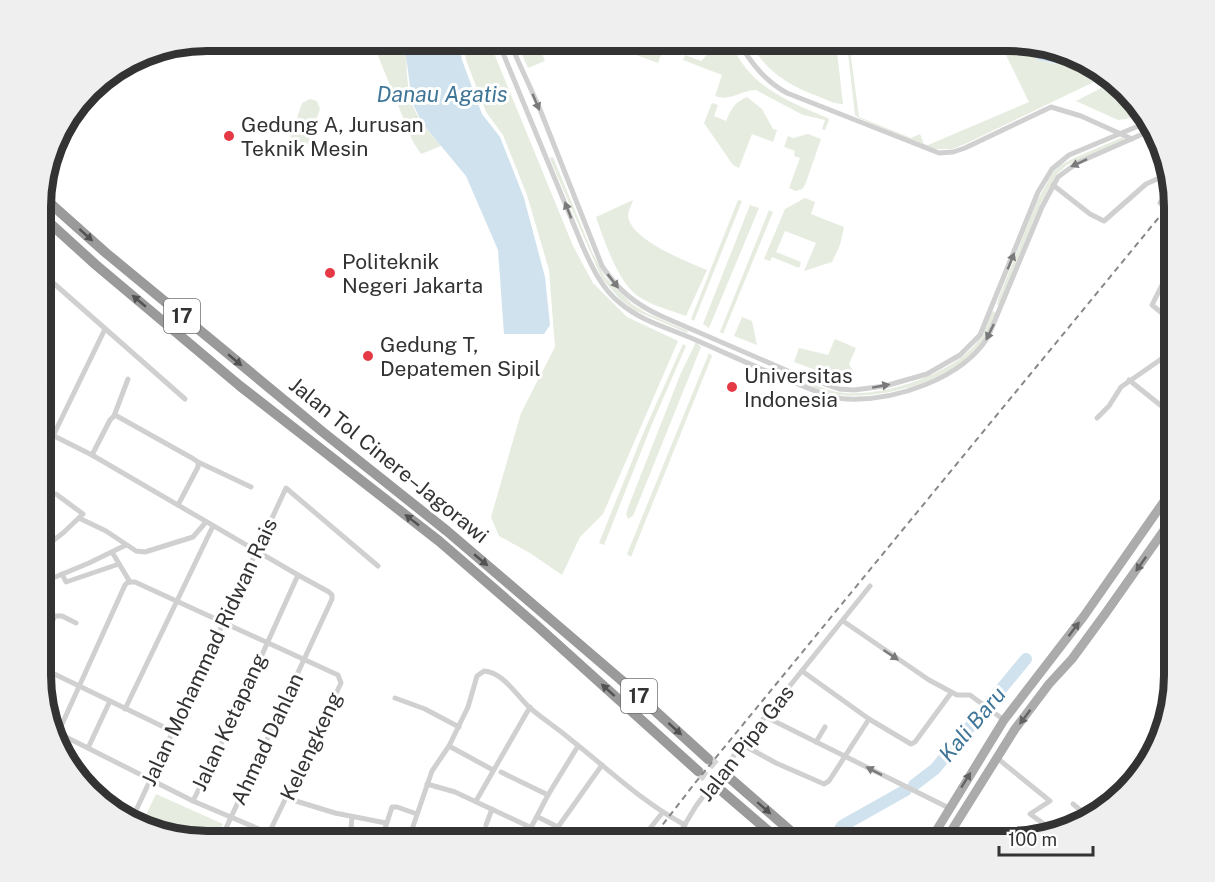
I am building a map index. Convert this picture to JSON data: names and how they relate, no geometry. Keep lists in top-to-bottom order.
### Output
{
  "streets": {
    "highway": ["17", "Jalan Tol Cinere–Jagorawi"],
    "street": [
      "Jalan Mohammad Ridwan Rais",
      "Jalan Ketapang",
      "Ahmad Dahlan",
      "Jalan Pipa Gas",
      "Kelengkeng"
    ]
  },
  "crossings": [
    ["Jalan Mohammad Ridwan Rais", "Jalan Ketapang"],
    ["Jalan Mohammad Ridwan Rais", "Kelengkeng"],
    ["Jalan Ketapang", "Ahmad Dahlan"],
    ["Jalan Ketapang", "Kelengkeng"],
    ["Ahmad Dahlan", "Kelengkeng"]
  ],
  "water": ["Danau Agatis", "Kali Baru"],
  "places": [
    "Gedung A, Jurusan Teknik Mesin",
    "Politeknik Negeri Jakarta",
    "Gedung T, Depatemen Sipil",
    "Universitas Indonesia"
  ],
  "scale_bar": "100 m"
}
